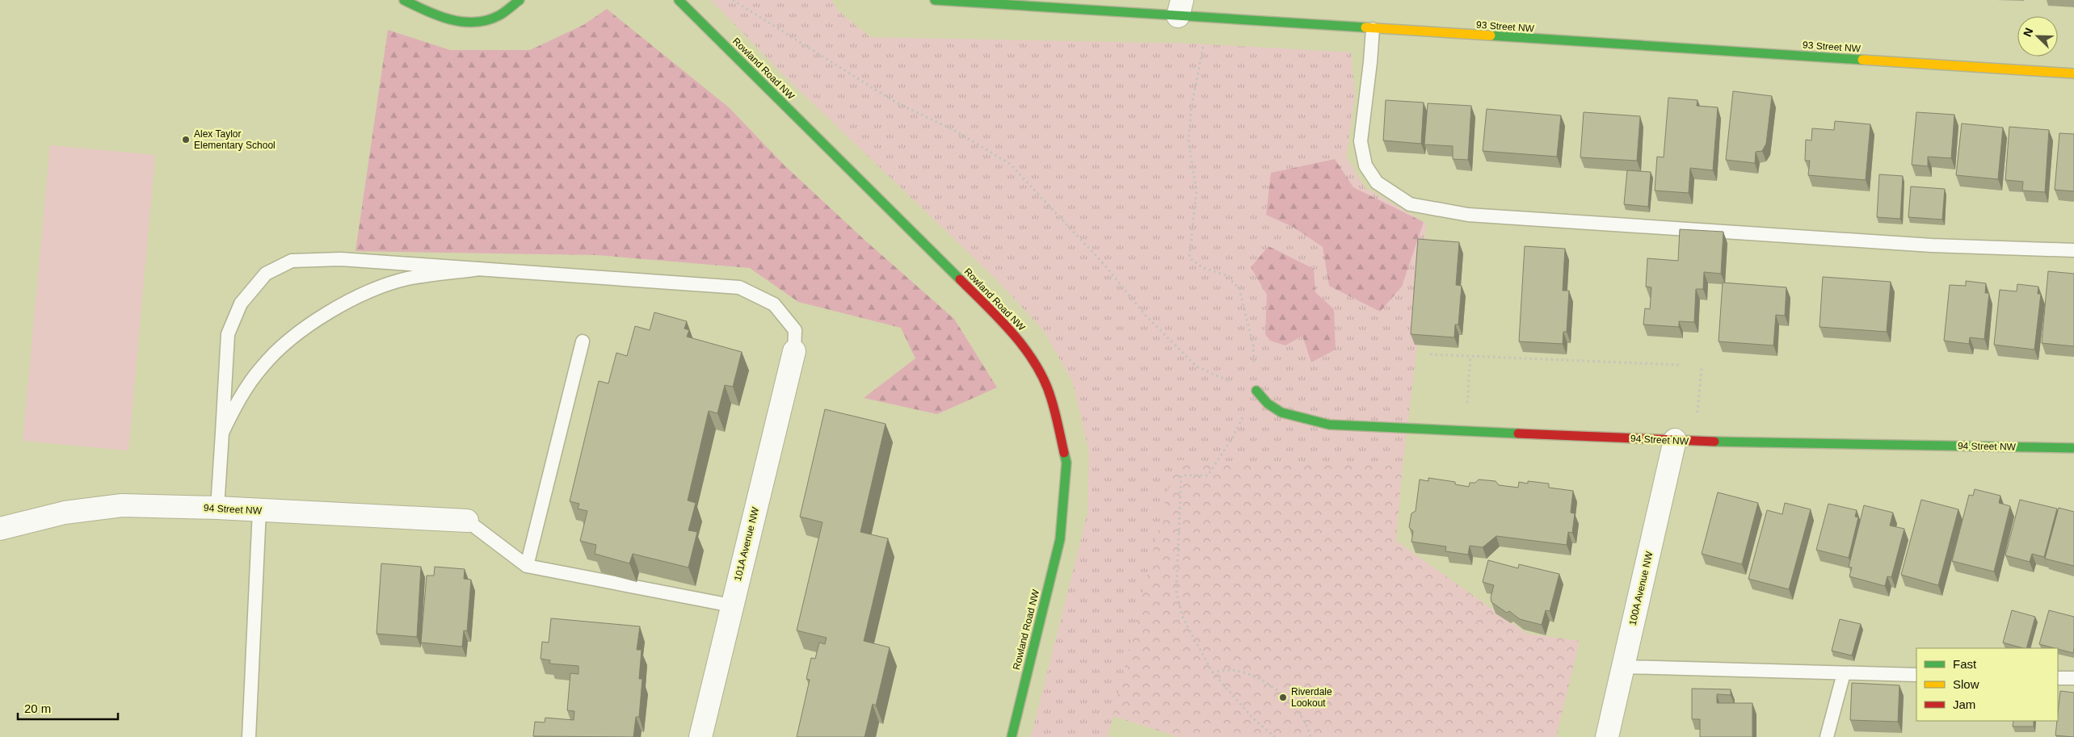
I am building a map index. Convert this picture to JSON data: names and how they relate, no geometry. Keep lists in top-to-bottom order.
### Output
{
  "streets": {
    "street": [
      "93 Street NW",
      "Rowland Road NW",
      "94 Street NW",
      "101A Avenue NW",
      "100A Avenue NW"
    ]
  },
  "crossings": [
    ["94 Street NW", "100A Avenue NW"]
  ],
  "places": ["Alex Taylor Elementary School", "Riverdale Lookout"],
  "legend": ["Fast", "Slow", "Jam"],
  "scale_bar": "20 m",
  "north": "top left"
}
